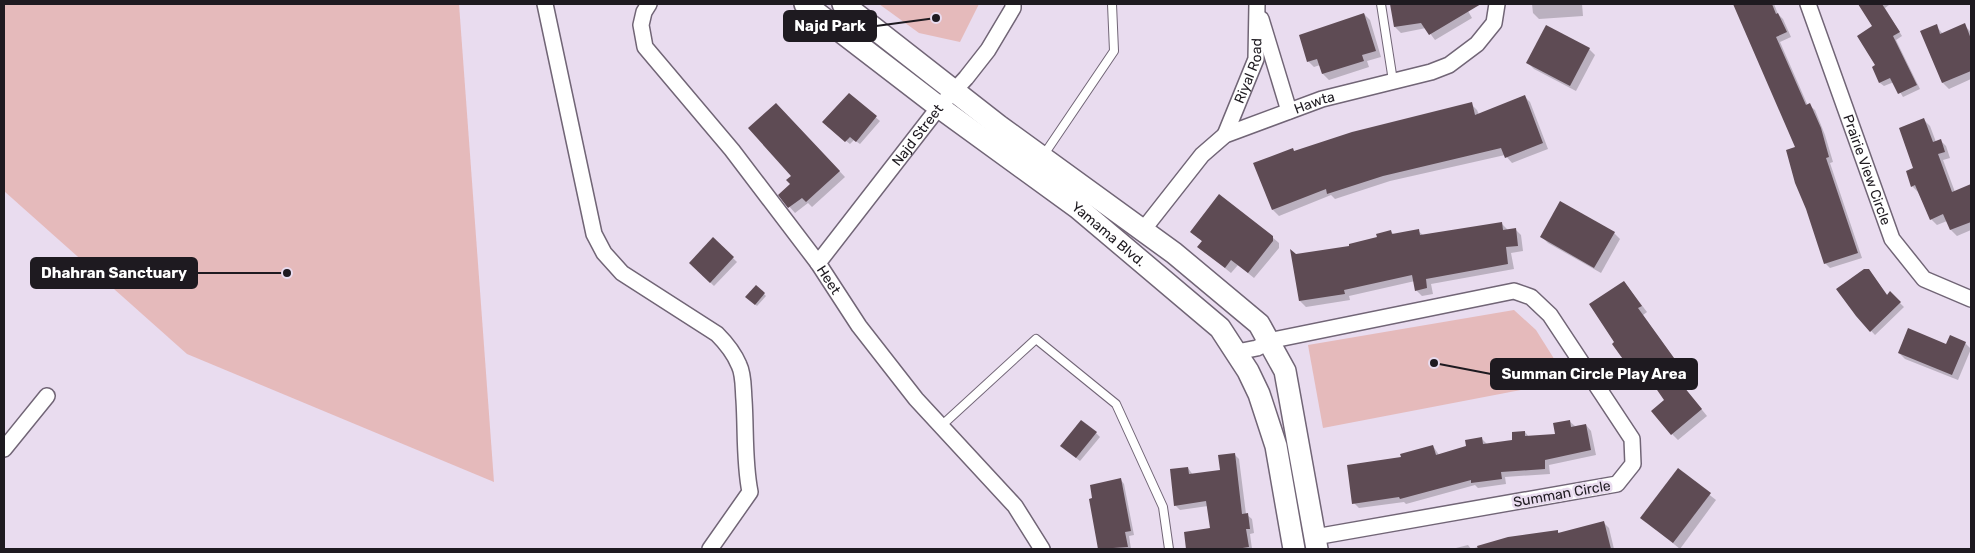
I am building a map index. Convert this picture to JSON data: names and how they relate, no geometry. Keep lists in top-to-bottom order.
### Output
{
  "streets": {
    "main road": ["Yamama Blvd."],
    "street": [
      "Riyal Road",
      "Hawta",
      "Najd Street",
      "Prairie View Circle",
      "Heet",
      "Summan Circle"
    ]
  },
  "crossings": [
    ["Riyal Road", "Hawta"],
    ["Hawta", "Yamama Blvd."],
    ["Najd Street", "Yamama Blvd."],
    ["Najd Street", "Heet"],
    ["Yamama Blvd.", "Summan Circle"]
  ],
  "places": ["Najd Park", "Dhahran Sanctuary", "Summan Circle Play Area"]
}
